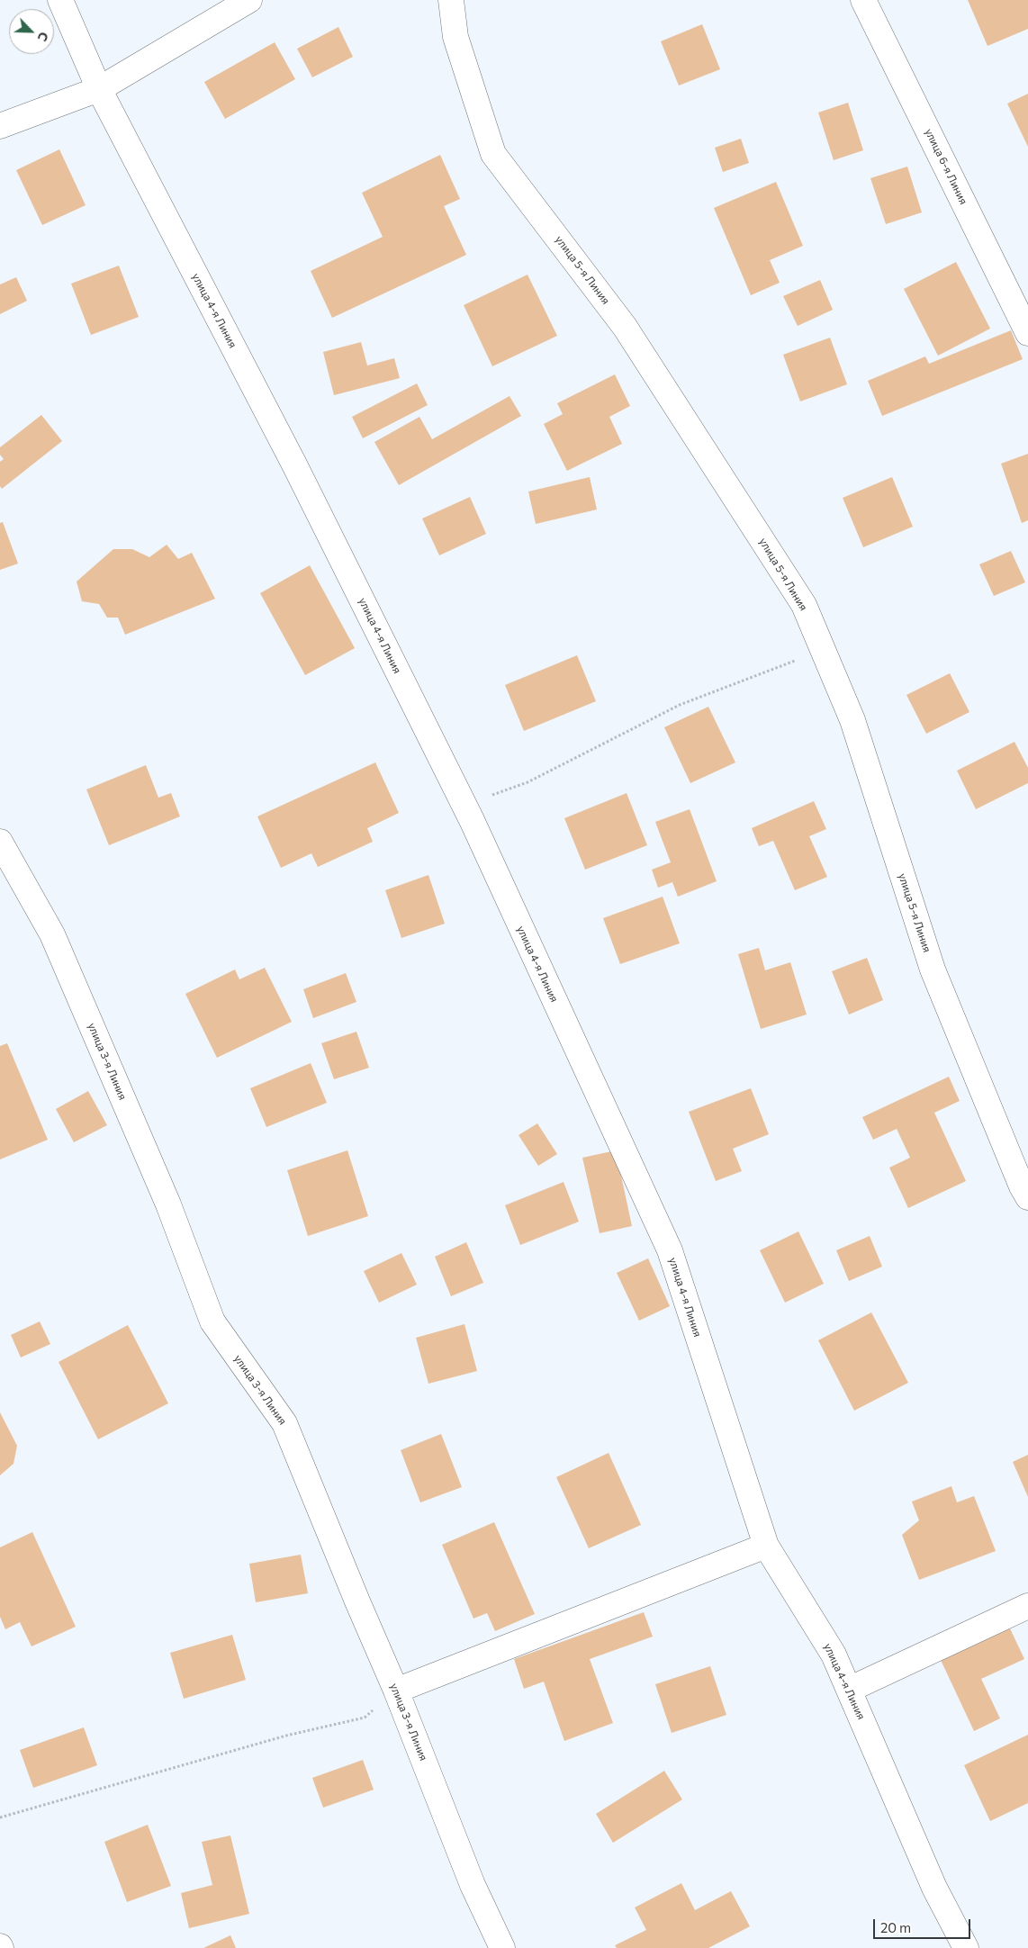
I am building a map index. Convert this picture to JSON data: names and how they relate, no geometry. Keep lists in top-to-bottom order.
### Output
{
  "streets": {
    "street": [
      "улица 6-я Линия",
      "улица 5-я Линия",
      "улица 4-я Линия",
      "улица 3-я Линия"
    ]
  },
  "scale_bar": "20 m",
  "north": "bottom right"
}
